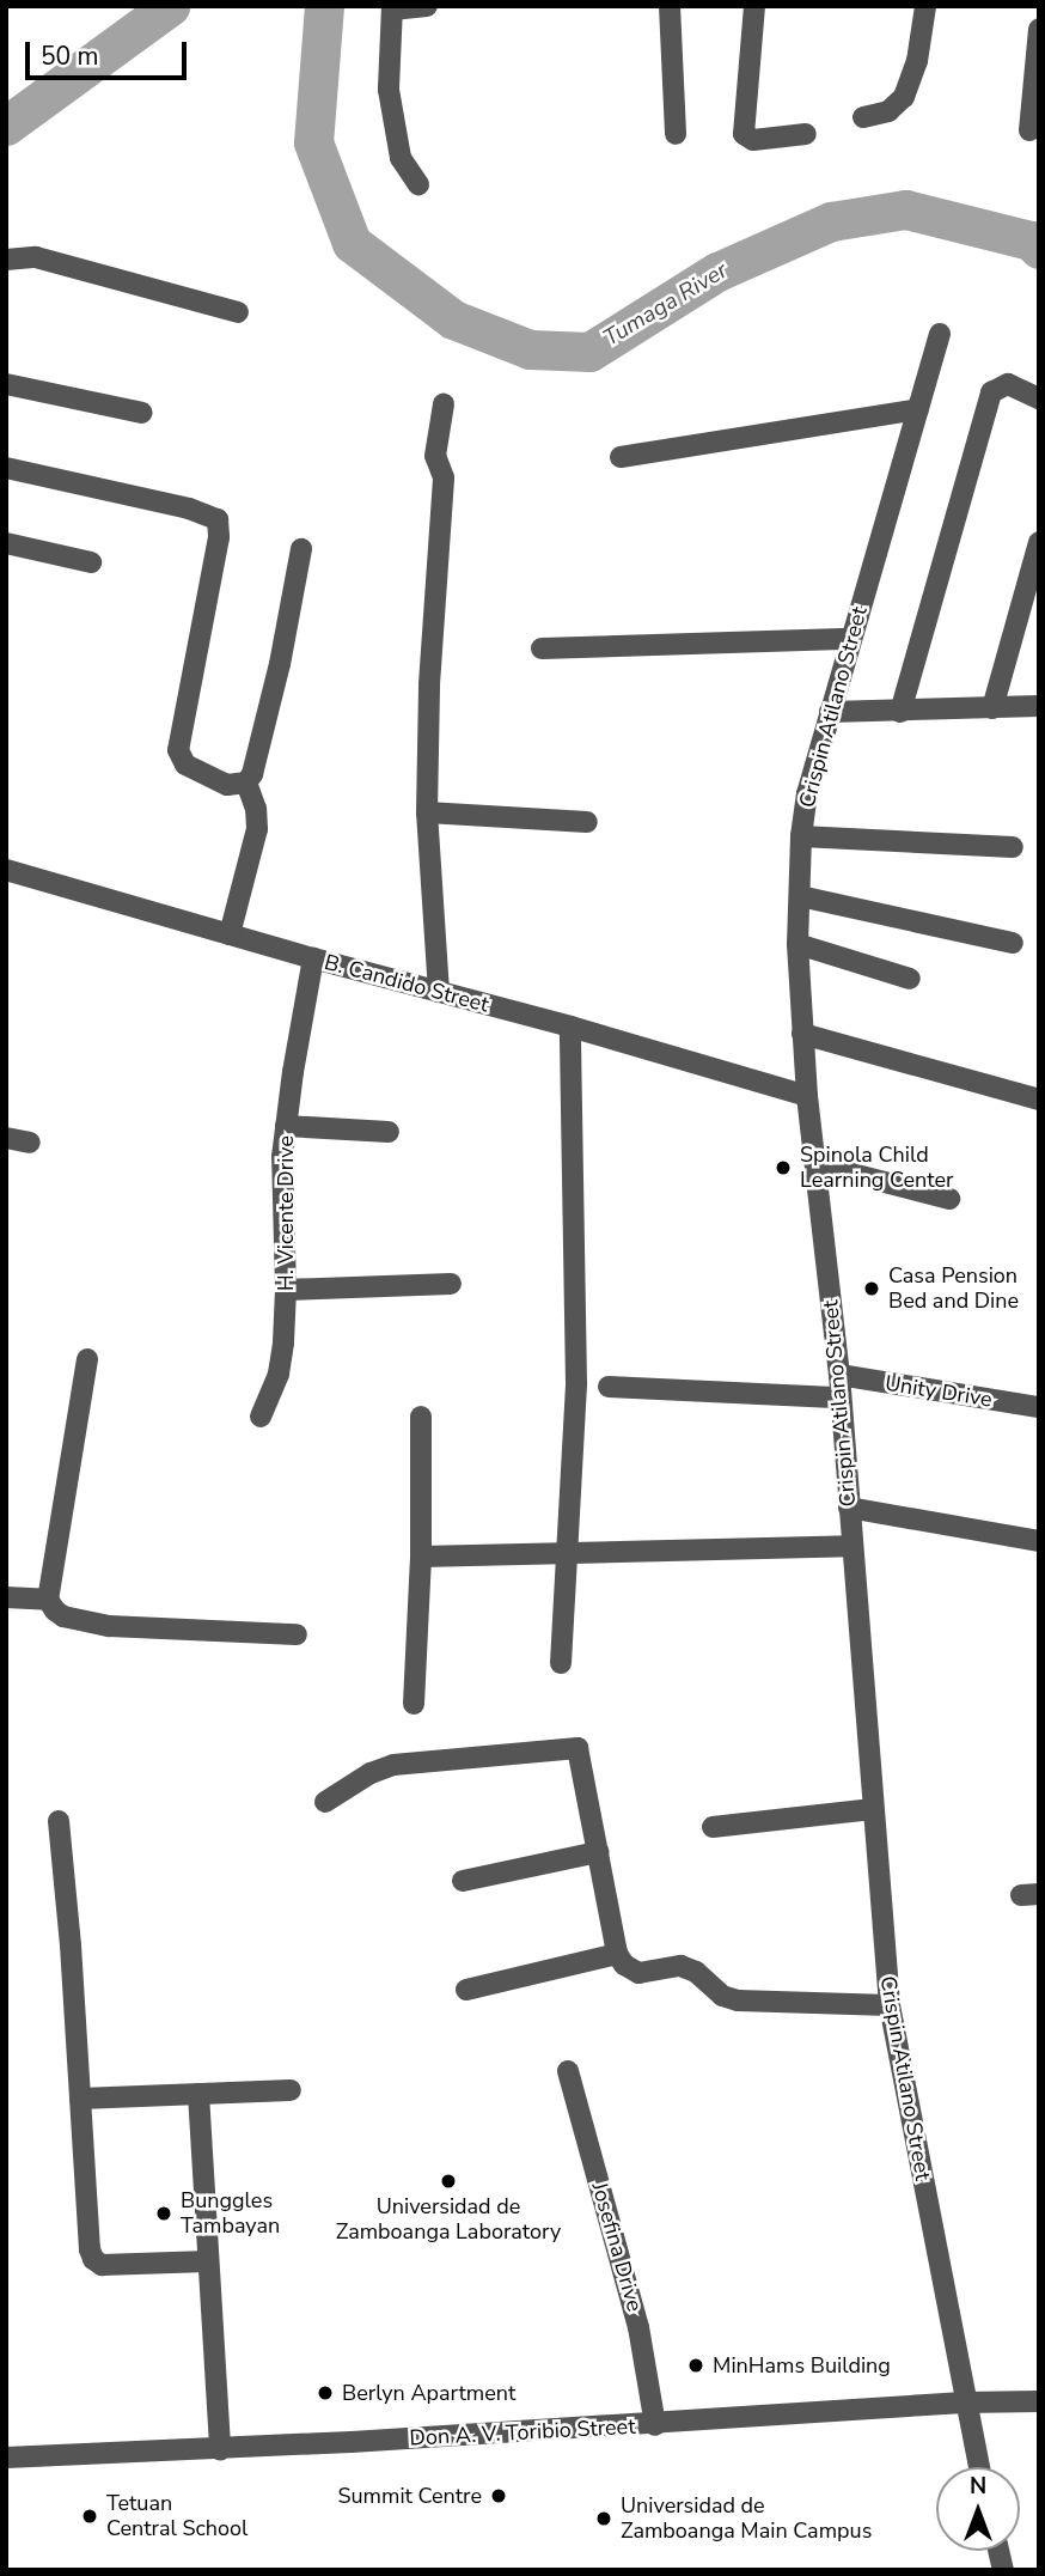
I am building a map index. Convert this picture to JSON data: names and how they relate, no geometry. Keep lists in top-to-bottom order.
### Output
{
  "streets": {
    "street": [
      "Crispin Atilano Street",
      "B. Candido Street",
      "H. Vicente Drive",
      "Unity Drive",
      "Josefina Drive",
      "Don A. V. Toribio Street"
    ]
  },
  "crossings": [
    ["Crispin Atilano Street", "B. Candido Street"],
    ["Crispin Atilano Street", "Unity Drive"],
    ["Crispin Atilano Street", "Don A. V. Toribio Street"],
    ["B. Candido Street", "H. Vicente Drive"],
    ["Josefina Drive", "Don A. V. Toribio Street"]
  ],
  "water": ["Tumaga River"],
  "places": [
    "Spinola Child Learning Center",
    "Casa Pension Bed and Dine",
    "Universidad de Zamboanga Laboratory",
    "Bunggles Tambayan",
    "MinHams Building",
    "Berlyn Apartment",
    "Summit Centre",
    "Tetuan Central School",
    "Universidad de Zamboanga Main Campus"
  ],
  "scale_bar": "50 m",
  "north": "top"
}
